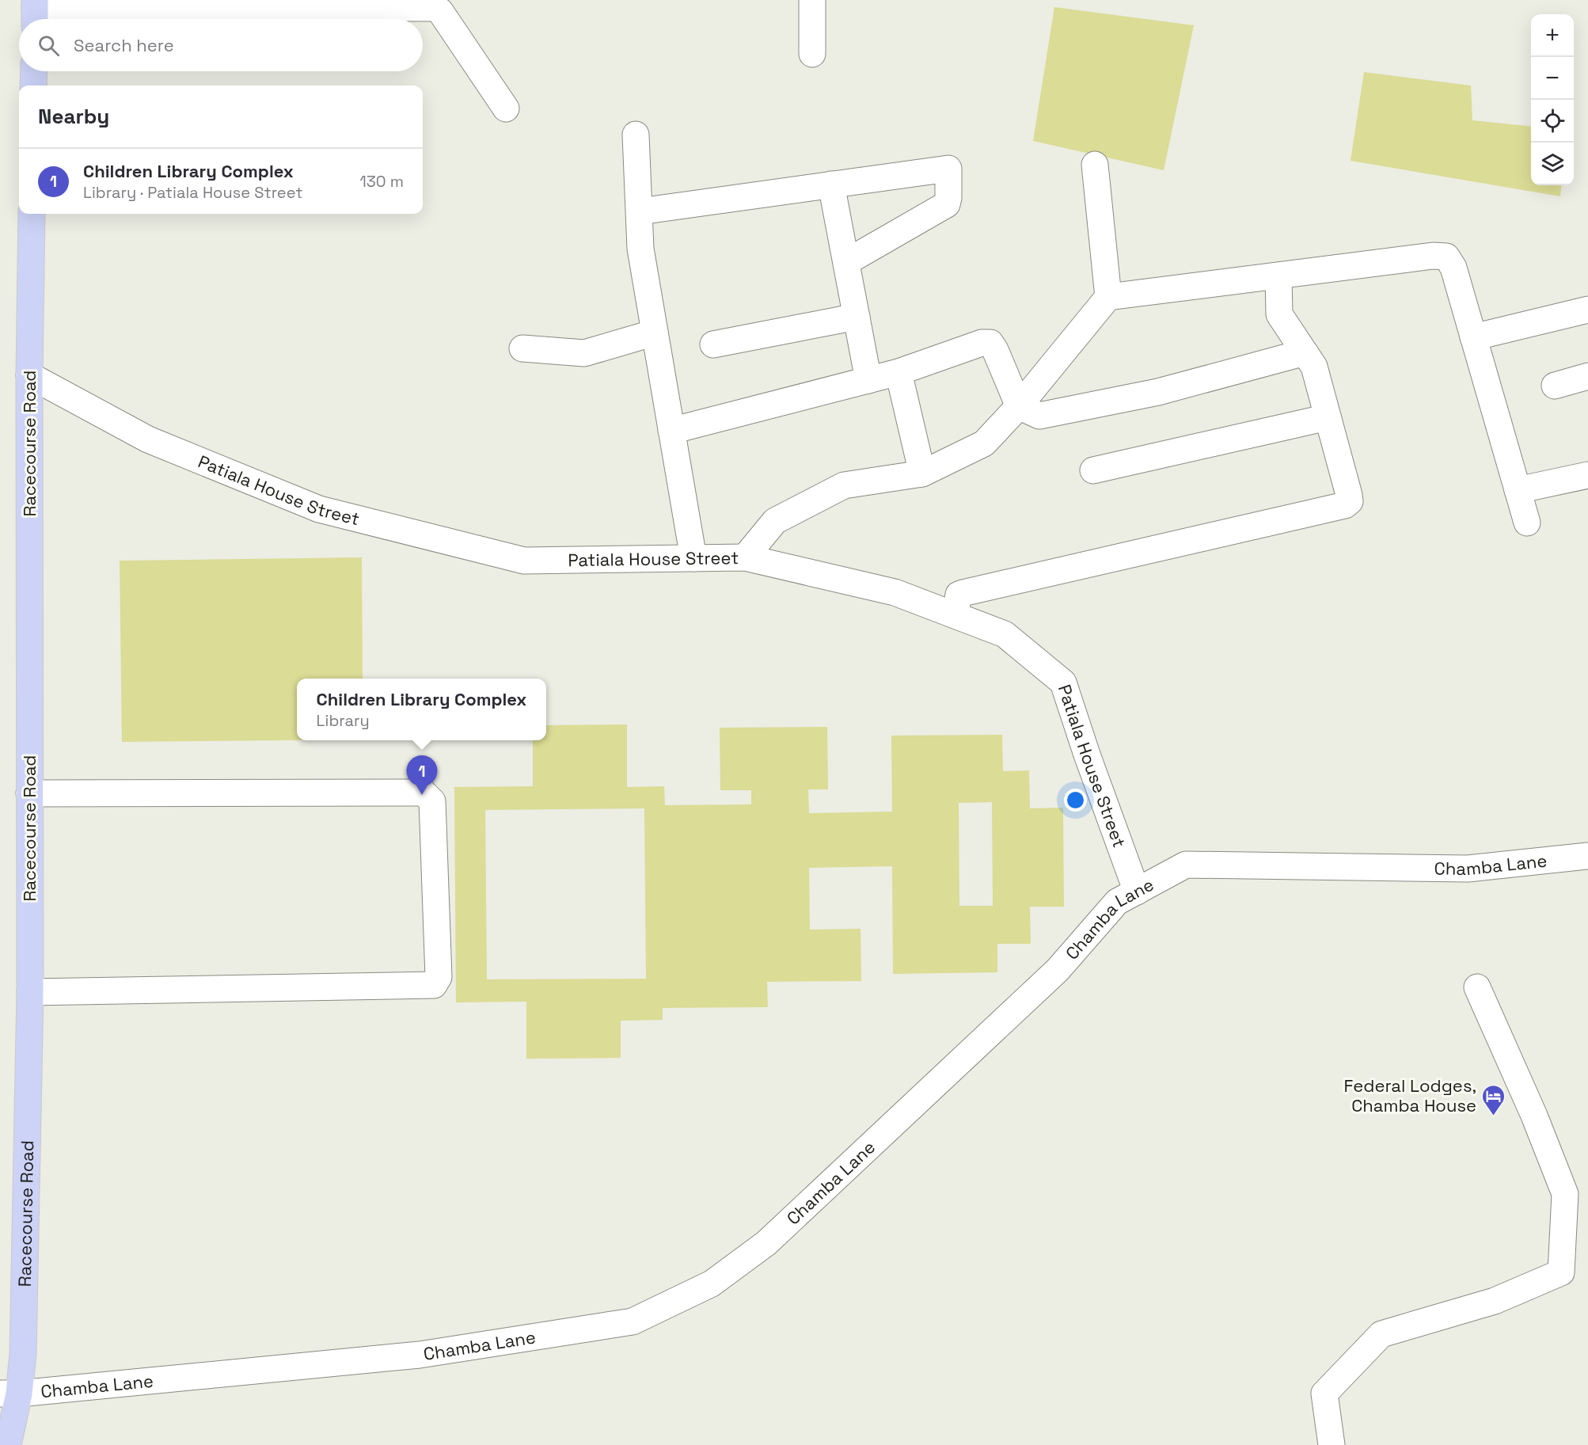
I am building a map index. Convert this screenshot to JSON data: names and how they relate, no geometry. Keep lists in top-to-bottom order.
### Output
{
  "streets": {
    "main road": ["Racecourse Road"],
    "street": ["Patiala House Street", "Chamba Lane"]
  },
  "crossings": [
    ["Racecourse Road", "Patiala House Street"],
    ["Racecourse Road", "Chamba Lane"],
    ["Patiala House Street", "Chamba Lane"]
  ],
  "places": {
    "hotel": ["Federal Lodges, Chamba House"]
  },
  "page": {
    "map_buttons": ["+", "−"],
    "search": "Search here",
    "heading": "Nearby",
    "list": [
      {
        "mark": "1",
        "name": "Children Library Complex",
        "note": "Library · Patiala House Street",
        "value": "130 m"
      }
    ],
    "popup": ["Children Library Complex", "Library"],
    "pins": "1"
  }
}
